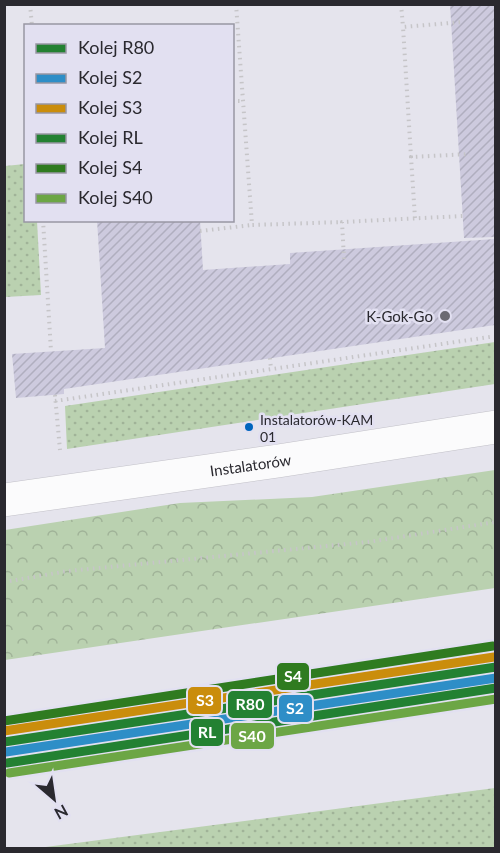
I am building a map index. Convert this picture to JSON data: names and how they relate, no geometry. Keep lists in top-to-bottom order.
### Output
{
  "streets": {
    "street": ["Instalatorów"]
  },
  "places": ["K-Gok-Go", "Instalatorów-KAM 01"],
  "lines": [
    "rail line S4",
    "rail line S3",
    "rail line R80",
    "rail line S2",
    "rail line RL",
    "rail line S40"
  ],
  "legend": [
    "Kolej R80",
    "Kolej S2",
    "Kolej S3",
    "Kolej RL",
    "Kolej S4",
    "Kolej S40"
  ],
  "north": "bottom right"
}
